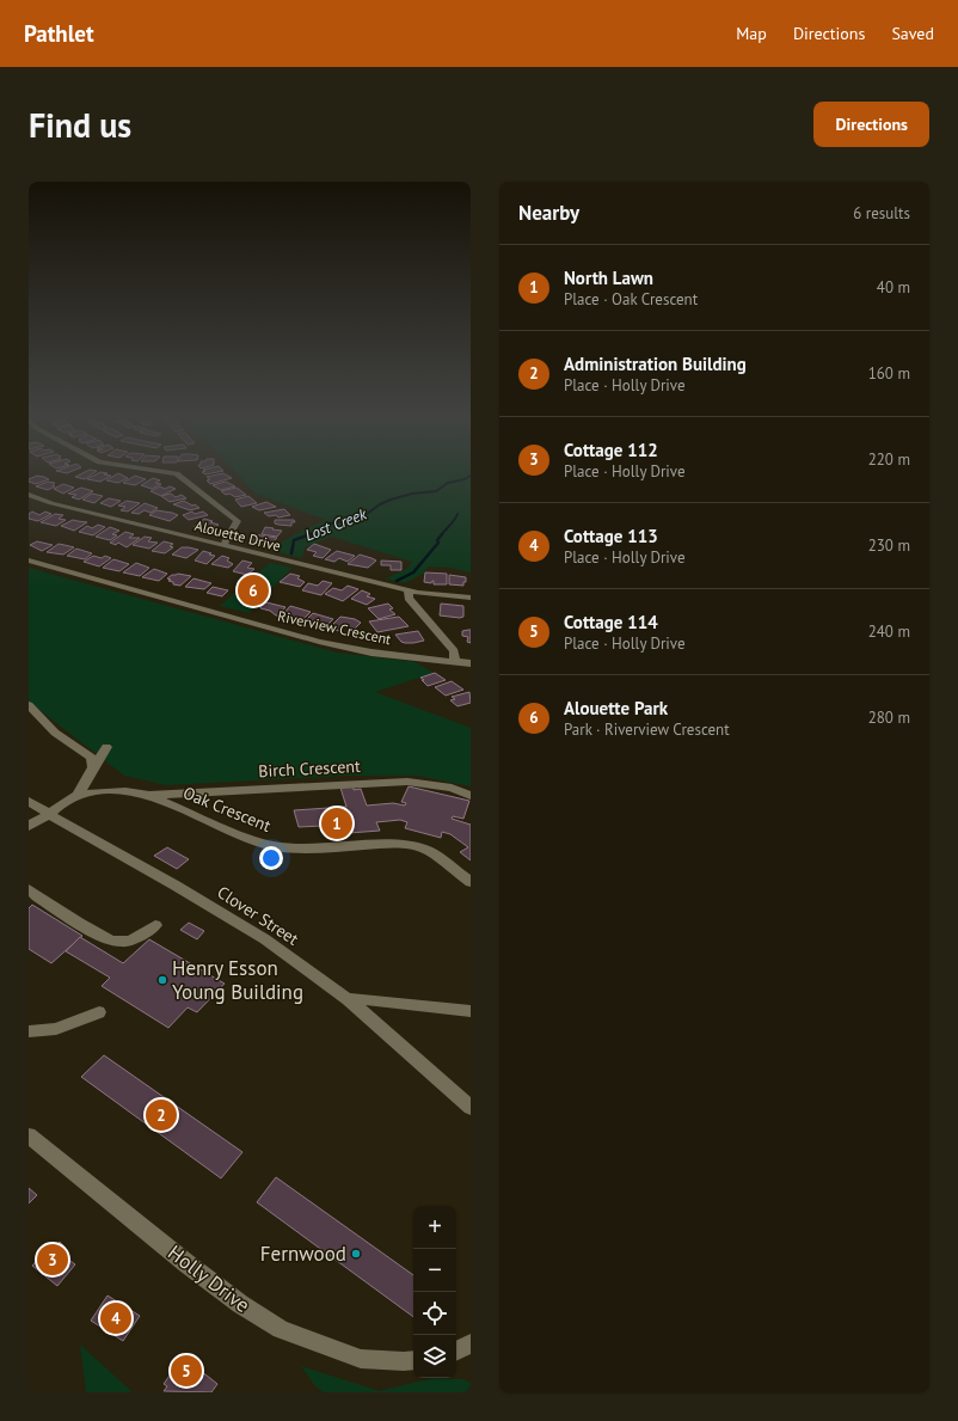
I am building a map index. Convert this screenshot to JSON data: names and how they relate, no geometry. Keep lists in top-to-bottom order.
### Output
{
  "streets": {
    "street": [
      "Alouette Drive",
      "Riverview Crescent",
      "Birch Crescent",
      "Oak Crescent",
      "Clover Street",
      "Holly Drive"
    ]
  },
  "crossings": [
    ["Birch Crescent", "Oak Crescent"],
    ["Oak Crescent", "Clover Street"]
  ],
  "water": ["Lost Creek"],
  "places": ["Henry Esson Young Building", "Fernwood"],
  "page": {
    "header": "Pathlet",
    "nav": ["Map", "Directions", "Saved"],
    "buttons": "Directions",
    "title": "Find us",
    "heading": ["Nearby", "6 results"],
    "list": [
      {
        "mark": "1",
        "name": "North Lawn",
        "note": "Place · Oak Crescent",
        "value": "40 m"
      },
      {
        "mark": "2",
        "name": "Administration Building",
        "note": "Place · Holly Drive",
        "value": "160 m"
      },
      {
        "mark": "3",
        "name": "Cottage 112",
        "note": "Place · Holly Drive",
        "value": "220 m"
      },
      {
        "mark": "4",
        "name": "Cottage 113",
        "note": "Place · Holly Drive",
        "value": "230 m"
      },
      {
        "mark": "5",
        "name": "Cottage 114",
        "note": "Place · Holly Drive",
        "value": "240 m"
      },
      {
        "mark": "6",
        "name": "Alouette Park",
        "note": "Park · Riverview Crescent",
        "value": "280 m"
      }
    ],
    "pins": [
      "6",
      "1",
      "2",
      "3",
      "4",
      "5"
    ],
    "map_buttons": ["+", "−"]
  }
}
